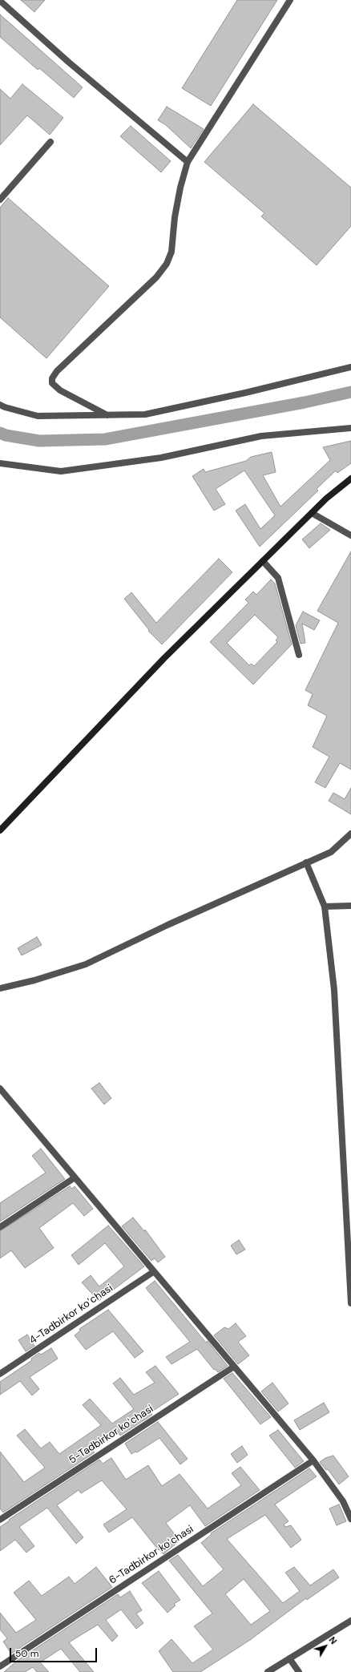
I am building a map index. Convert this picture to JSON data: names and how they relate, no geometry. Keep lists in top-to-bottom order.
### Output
{
  "streets": {
    "street": ["4-Tadbirkor koʻchasi", "5-Tadbirkor koʻchasi", "6-Tadbirkor koʻchasi"]
  },
  "scale_bar": "50 m",
  "north": "top right"
}
